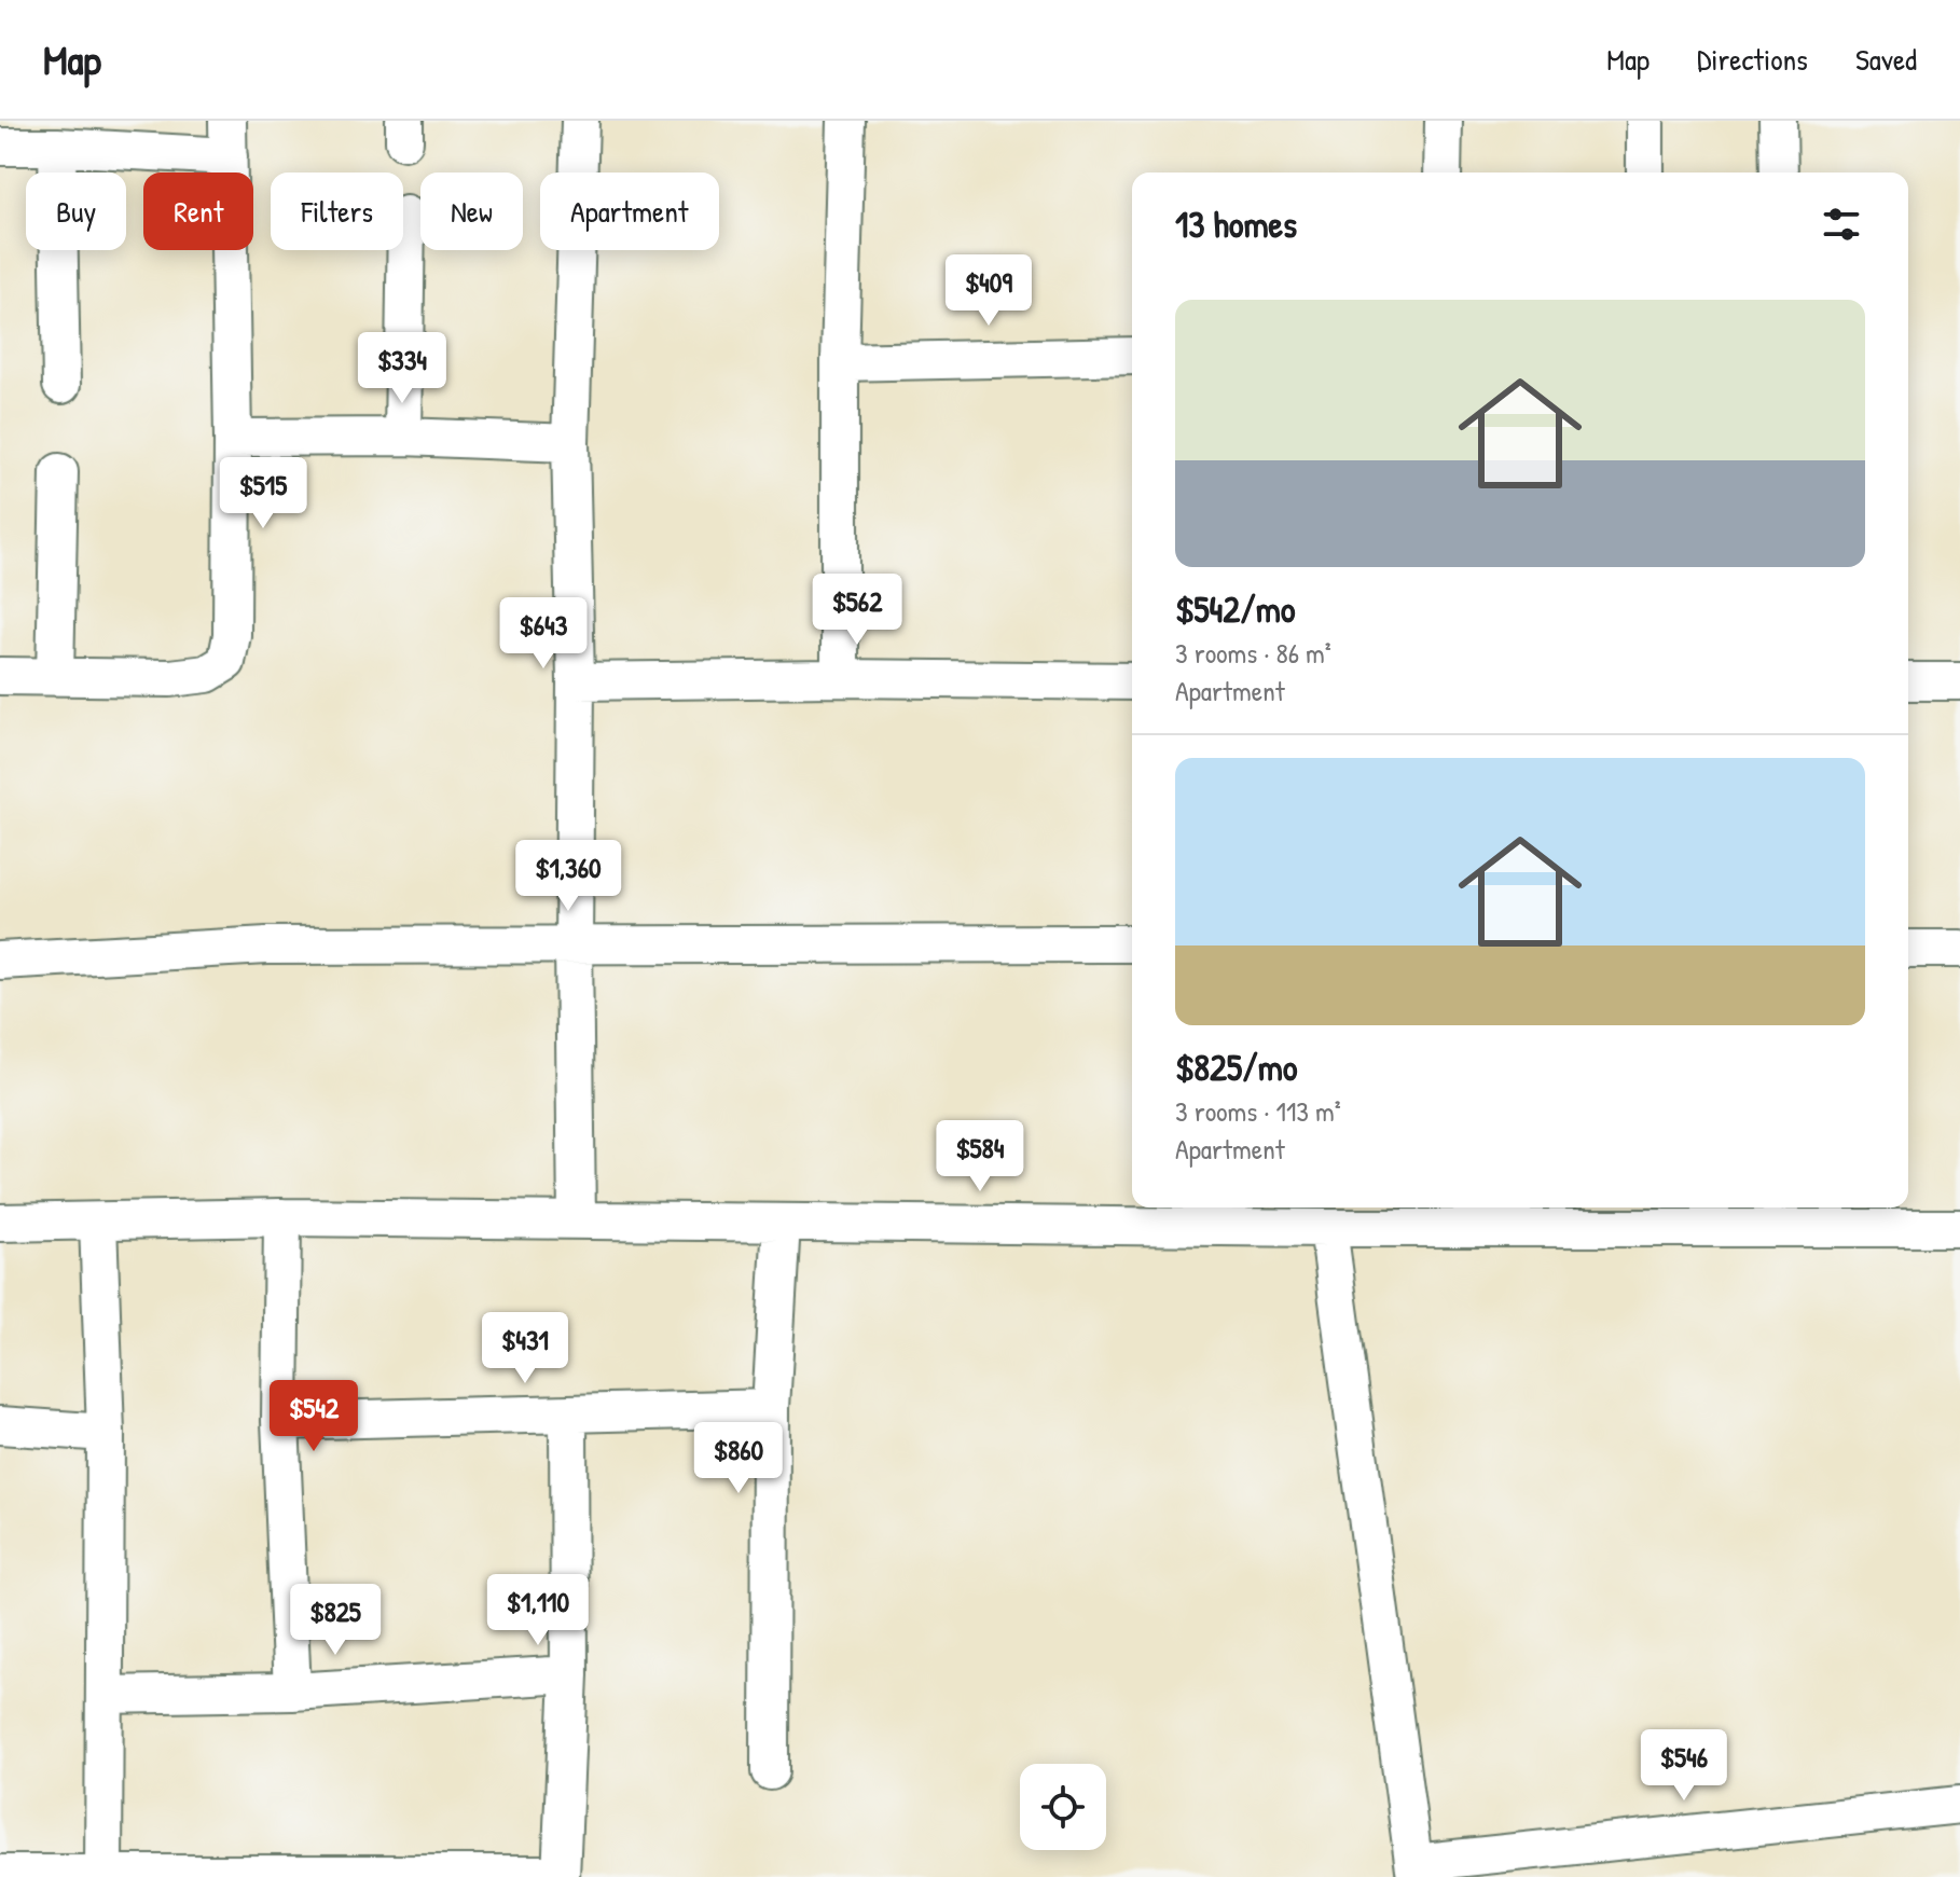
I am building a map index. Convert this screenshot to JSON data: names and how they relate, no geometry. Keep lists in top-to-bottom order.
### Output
{
  "page": {
    "header": "Map",
    "nav": ["Map", "Directions", "Saved"],
    "chip": [
      "Buy",
      "Rent",
      "Filters",
      "New",
      "Apartment"
    ],
    "heading": "13 homes",
    "price": [
      "$409",
      "$334",
      "$515",
      "$562",
      "$643",
      "$1,360",
      "$584",
      "$431",
      "$542",
      "$860",
      "$1,110",
      "$825",
      "$546"
    ],
    "list": [
      {
        "name": "$542/mo",
        "note": "3 rooms · 86 m² · Apartment"
      },
      {
        "name": "$825/mo",
        "note": "3 rooms · 113 m² · Apartment"
      }
    ]
  }
}
